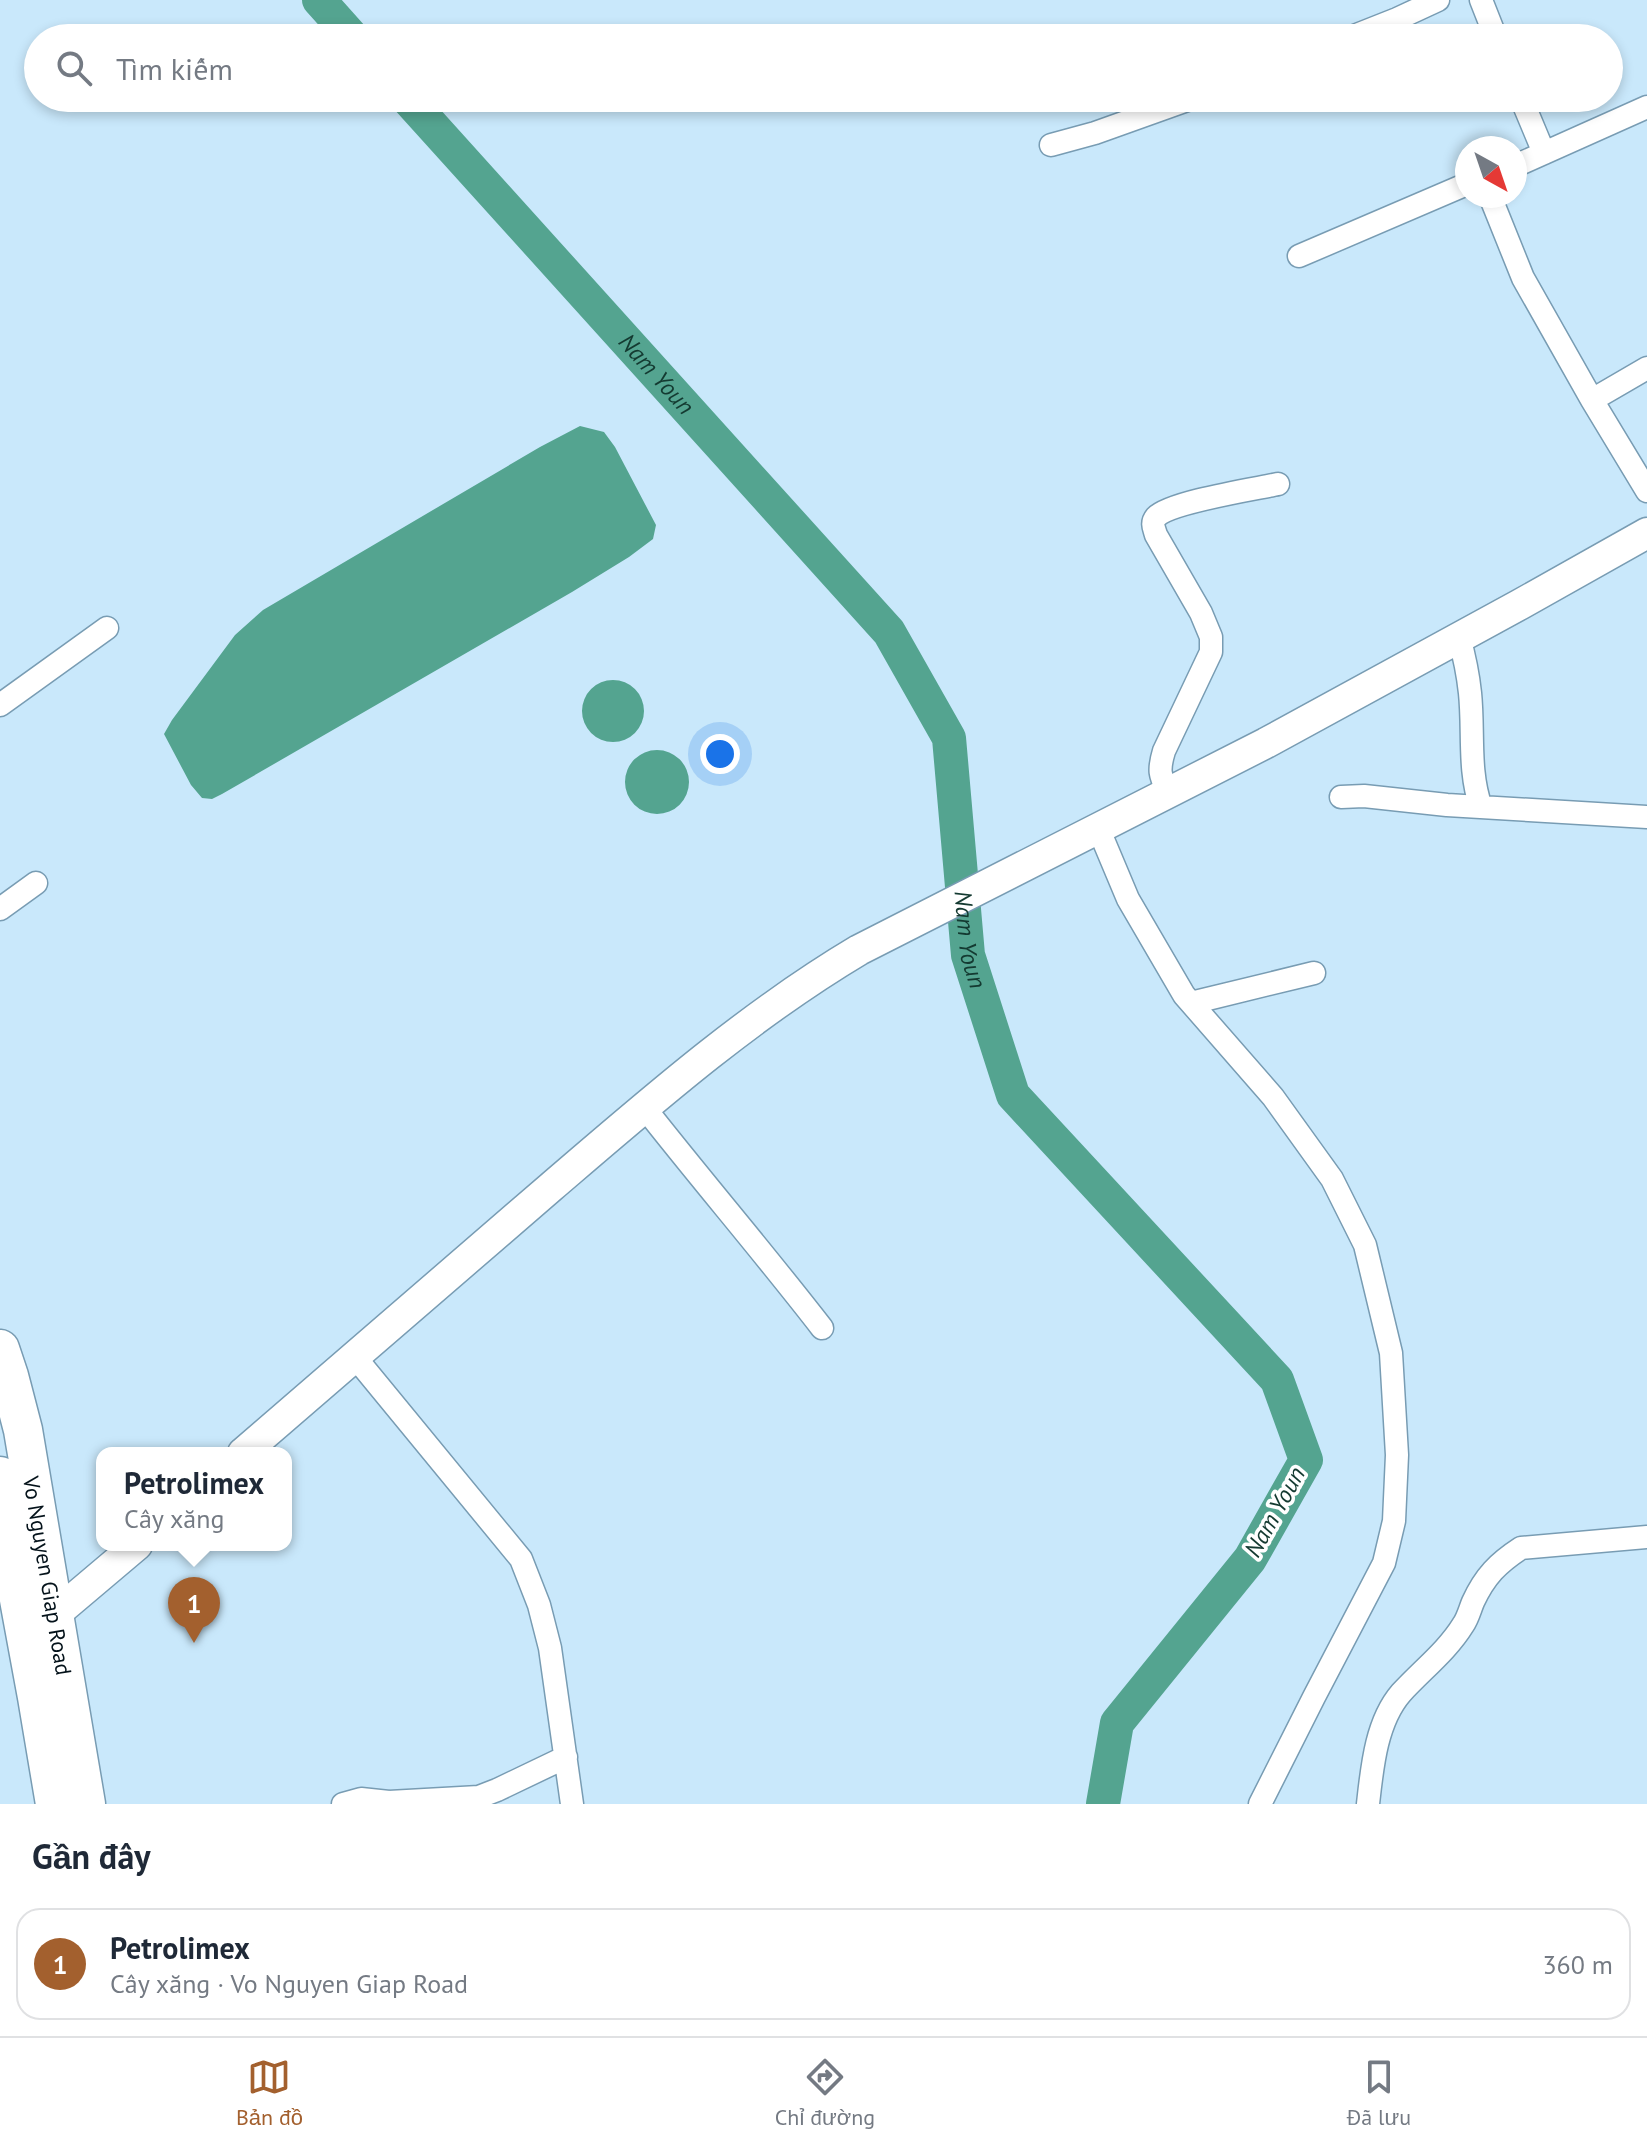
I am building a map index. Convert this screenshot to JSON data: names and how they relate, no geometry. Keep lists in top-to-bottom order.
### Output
{
  "streets": {
    "highway": ["Vo Nguyen Giap Road"]
  },
  "water": ["Nam Youn"],
  "north": "bottom right",
  "page": {
    "search": "Tìm kiếm",
    "popup": ["Petrolimex", "Cây xăng"],
    "pins": "1",
    "heading": "Gần đây",
    "list": [
      {
        "mark": "1",
        "name": "Petrolimex",
        "note": "Cây xăng · Vo Nguyen Giap Road",
        "value": "360 m"
      }
    ],
    "nav": ["Bản đồ", "Chỉ đường", "Đã lưu"]
  }
}
